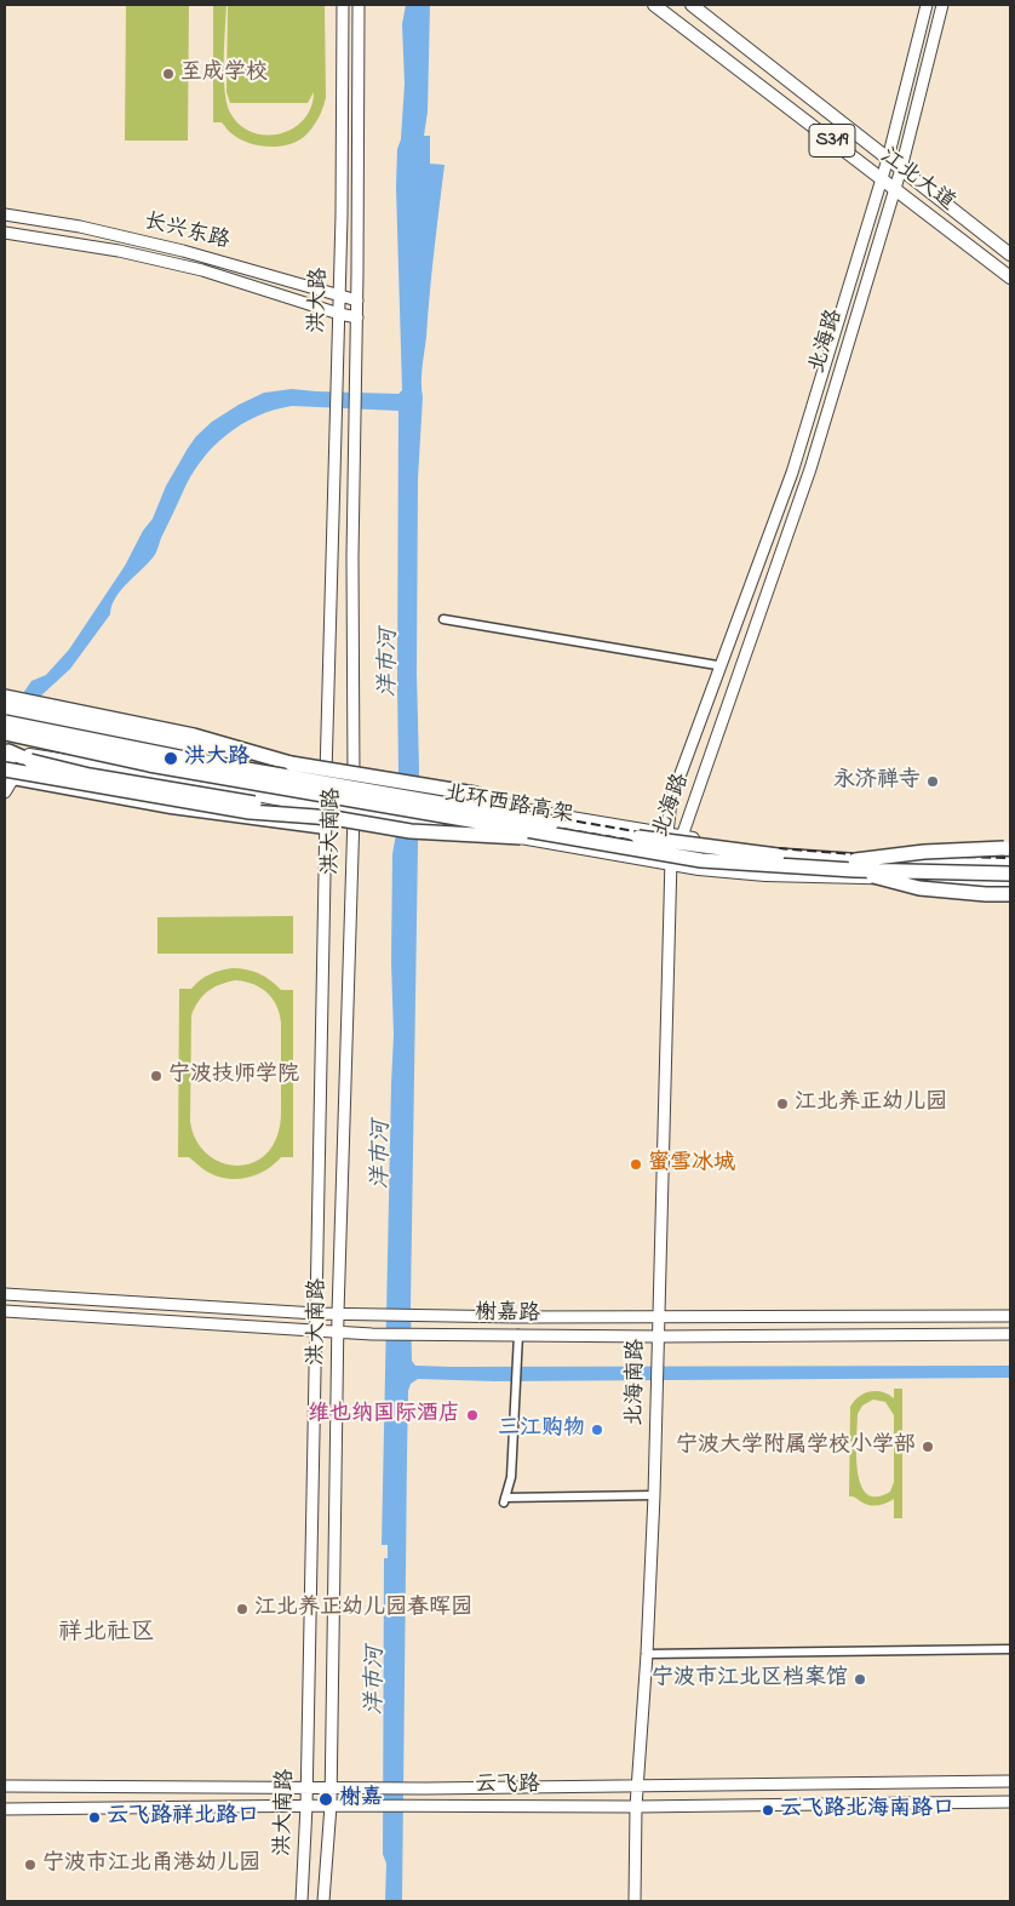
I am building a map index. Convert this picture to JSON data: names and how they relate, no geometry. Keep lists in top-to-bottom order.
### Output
{
  "streets": {
    "highway": ["北环西路高架"],
    "main road": [
      "S319",
      "江北大道",
      "长兴东路",
      "洪大路",
      "北海路",
      "洪大南路",
      "榭嘉路",
      "北海南路",
      "云飞路"
    ]
  },
  "crossings": [
    ["江北大道", "北海路"],
    ["长兴东路", "洪大路"],
    ["洪大路", "洪大南路"],
    ["北海路", "北海南路"],
    ["洪大南路", "榭嘉路"],
    ["洪大南路", "云飞路"],
    ["榭嘉路", "北海南路"],
    ["北海南路", "云飞路"]
  ],
  "districts": ["祥北社区"],
  "water": ["洋市河"],
  "places": [
    "至成学校",
    "洪大路",
    "永济禅寺",
    "宁波技师学院",
    "江北养正幼儿园",
    "蜜雪冰城",
    "维也纳国际酒店",
    "三江购物",
    "宁波大学附属学校小学部",
    "江北养正幼儿园春晖园",
    "宁波市江北区档案馆",
    "榭嘉",
    "云飞路北海南路口",
    "云飞路祥北路口",
    "宁波市江北甬港幼儿园"
  ]
}
